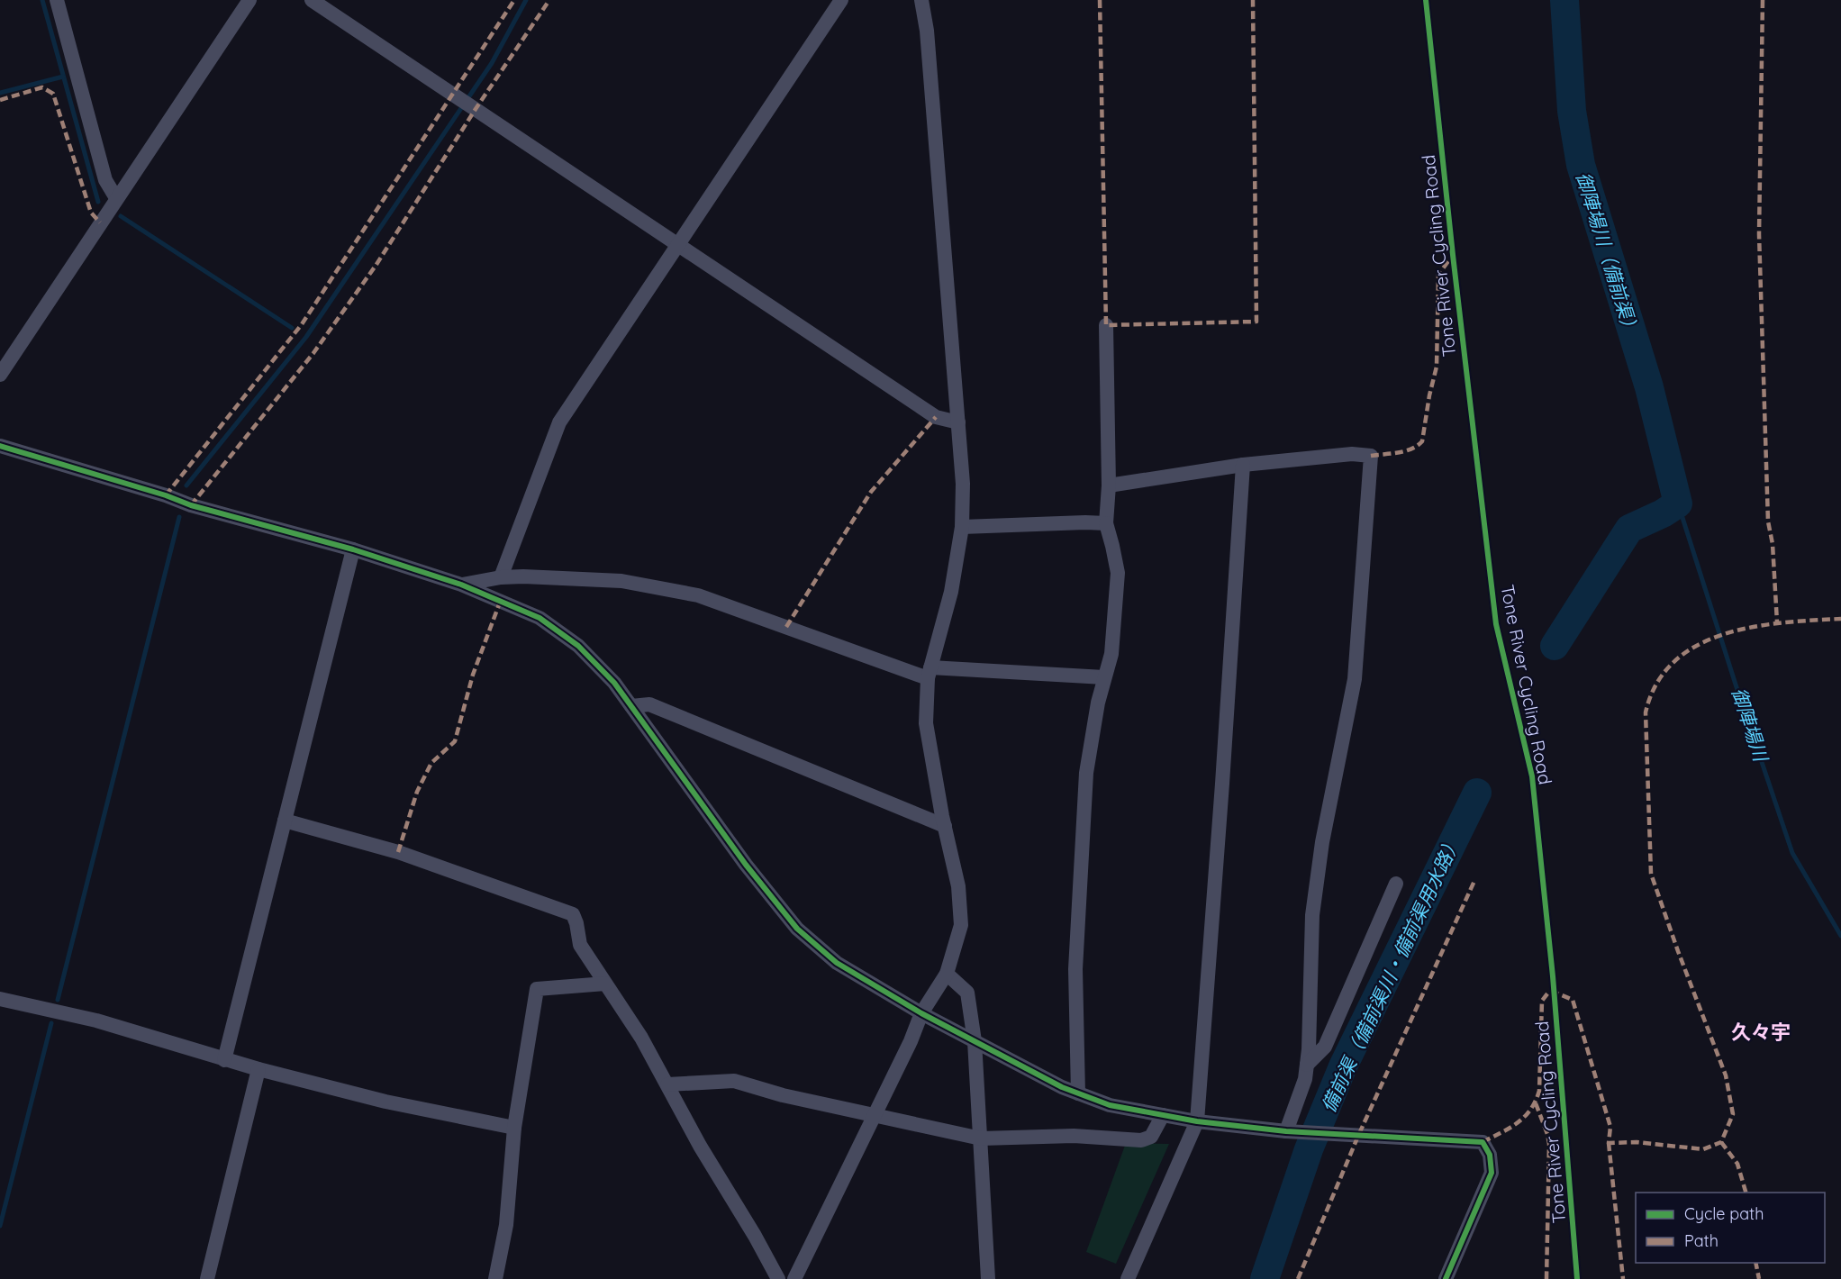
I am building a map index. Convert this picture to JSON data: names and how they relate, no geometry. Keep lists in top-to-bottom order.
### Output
{
  "streets": {
    "cycle path": ["Tone River Cycling Road"]
  },
  "districts": ["久々宇"],
  "water": ["御陣場川（備前渠）", "御陣場川", "備前渠（備前渠川・備前渠用水路）"],
  "legend": ["Cycle path", "Path"]
}
